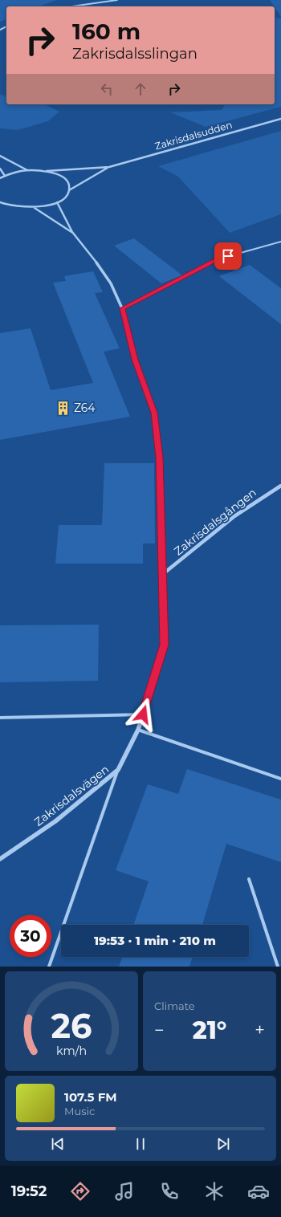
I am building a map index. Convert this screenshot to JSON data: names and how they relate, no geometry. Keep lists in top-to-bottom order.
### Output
{
  "streets": {
    "street": ["Zakrisdalsudden", "Zakrisdalsgången", "Zakrisdalsvägen"]
  },
  "crossings": [
    ["Zakrisdalsudden", "Zakrisdalsvägen"],
    ["Zakrisdalsgången", "Zakrisdalsvägen"]
  ],
  "places": {
    "building": ["Z64"]
  },
  "page": {
    "turn": ["160 m", "Zakrisdalsslingan"],
    "limit": "30",
    "trip": "19:53 · 1 min · 210 m",
    "tile": "Climate",
    "heat": ["−", "21°", "+"],
    "song": ["107.5 FM", "Music"],
    "tabs": "19:52",
    "gauge": ["26", "km/h"]
  }
}
